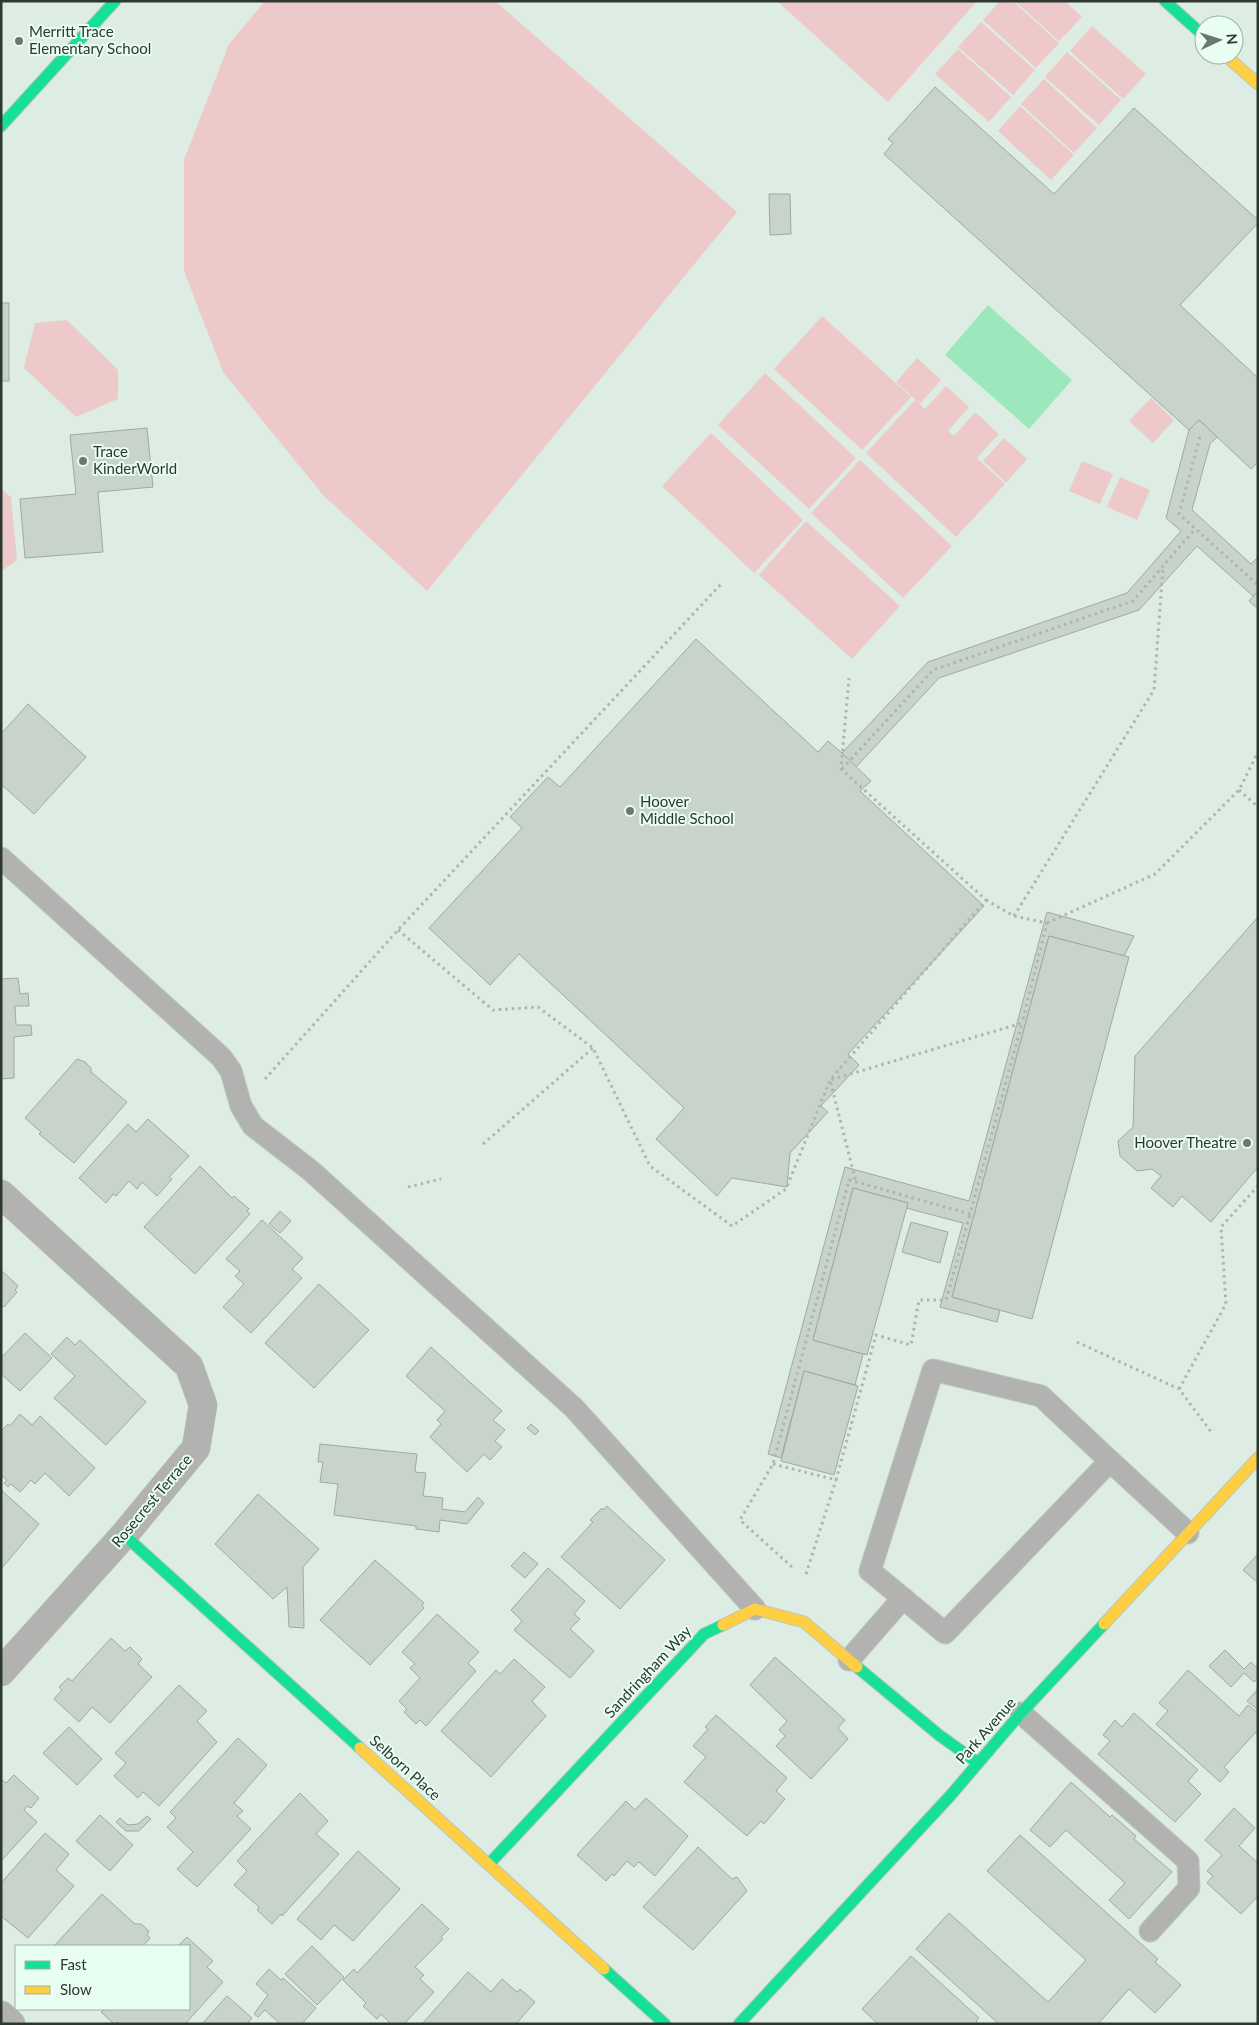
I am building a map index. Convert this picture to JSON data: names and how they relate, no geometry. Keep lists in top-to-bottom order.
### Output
{
  "streets": {
    "street": [
      "Rosecrest Terrace",
      "Sandringham Way",
      "Park Avenue",
      "Selborn Place"
    ]
  },
  "crossings": [
    ["Rosecrest Terrace", "Selborn Place"],
    ["Sandringham Way", "Selborn Place"]
  ],
  "places": [
    "Merritt Trace Elementary School",
    "Trace KinderWorld",
    "Hoover Middle School",
    "Hoover Theatre"
  ],
  "legend": ["Fast", "Slow"],
  "north": "right"
}
